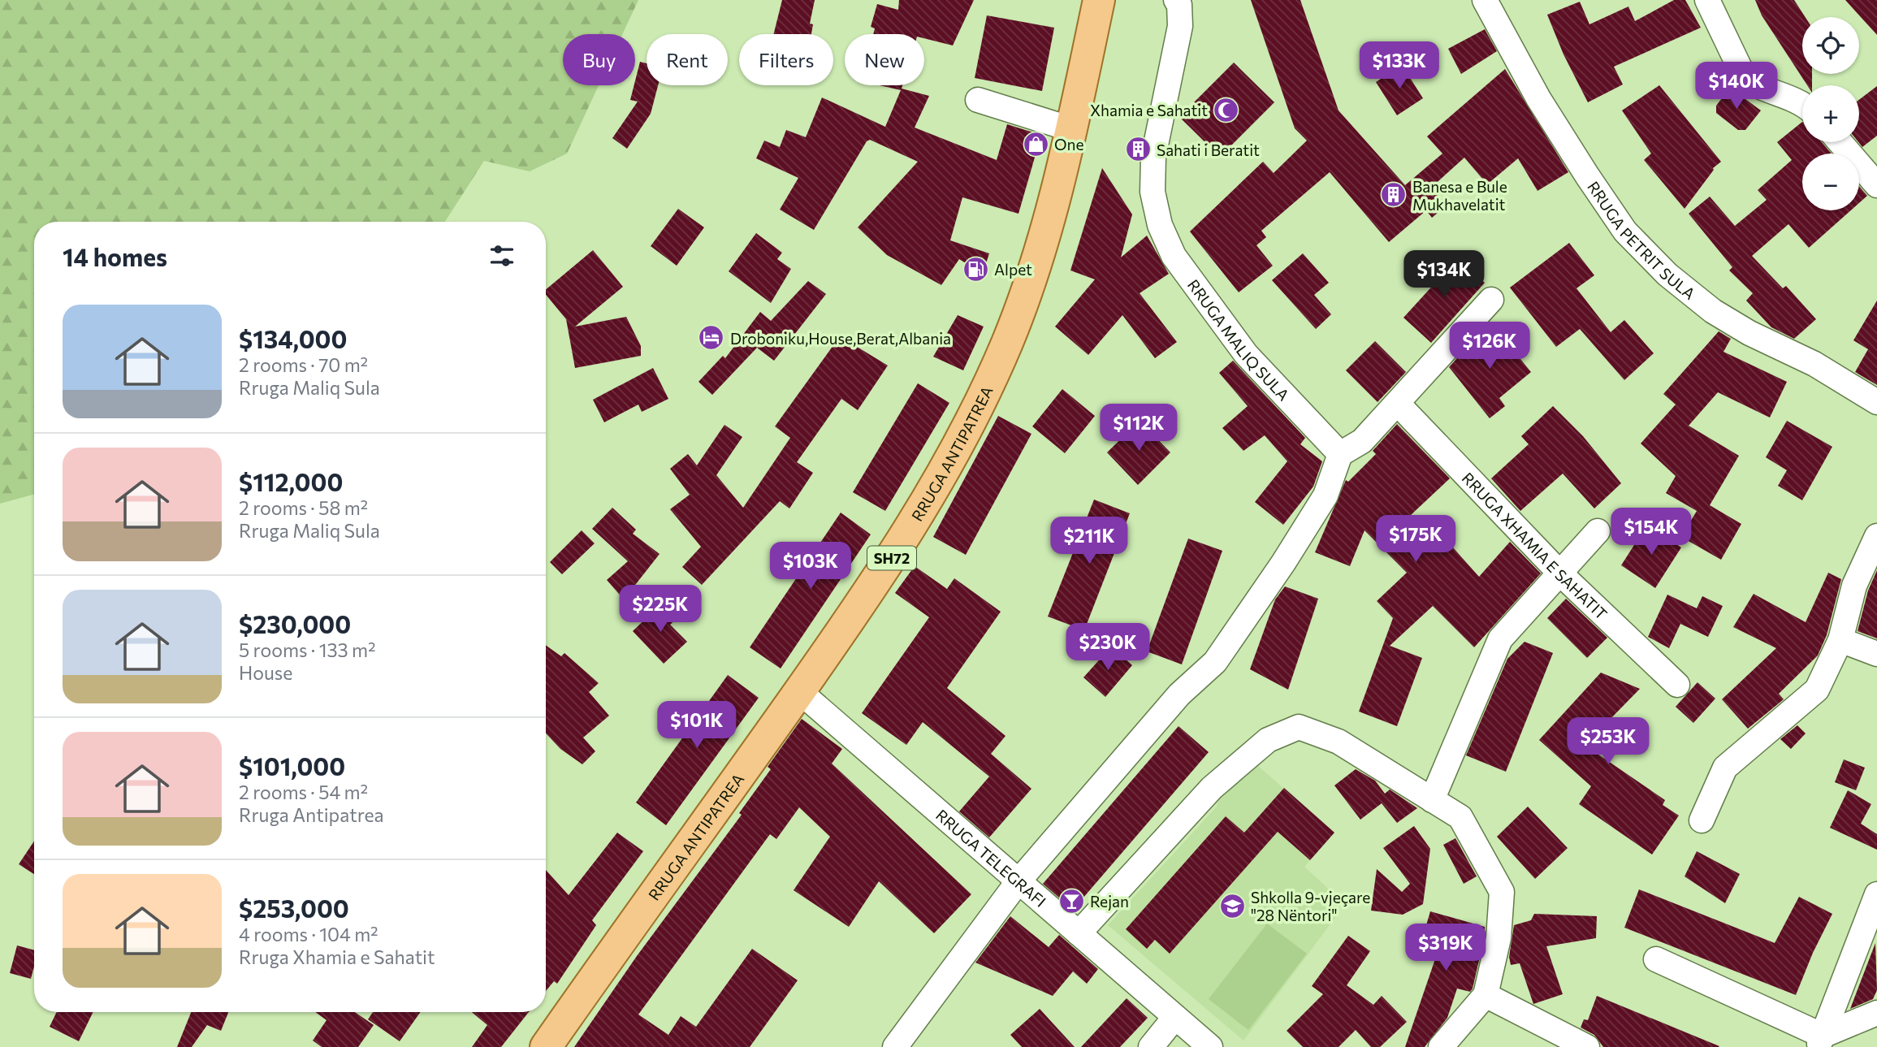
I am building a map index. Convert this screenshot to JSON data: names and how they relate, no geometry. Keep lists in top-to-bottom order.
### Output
{
  "streets": {
    "main road": ["RRUGA ANTIPATREA", "SH72"],
    "street": [
      "RRUGA PETRIT SULA",
      "RRUGA MALIQ SULA",
      "RRUGA XHAMIA E SAHATIT",
      "RRUGA TELEGRAFI"
    ]
  },
  "crossings": [
    ["RRUGA ANTIPATREA", "RRUGA TELEGRAFI"]
  ],
  "places": {
    "mosque": ["Xhamia e Sahatit"],
    "shop": ["One"],
    "building": ["Sahati i Beratit", "Banesa e Bule Mukhavelatit"],
    "fuel station": ["Alpet"],
    "hotel": ["Droboniku,House,Berat,Albania"],
    "bar": ["Rejan"],
    "school or university": ["Shkolla 9-vjeçare \"28 Nëntori\""]
  },
  "page": {
    "map_buttons": ["+", "−"],
    "chip": [
      "Buy",
      "Rent",
      "Filters",
      "New"
    ],
    "price": [
      "$133K",
      "$140K",
      "$134K",
      "$126K",
      "$112K",
      "$154K",
      "$175K",
      "$211K",
      "$103K",
      "$225K",
      "$230K",
      "$101K",
      "$253K",
      "$319K"
    ],
    "heading": "14 homes",
    "list": [
      {
        "name": "$134,000",
        "note": "2 rooms · 70 m² · Rruga Maliq Sula"
      },
      {
        "name": "$112,000",
        "note": "2 rooms · 58 m² · Rruga Maliq Sula"
      },
      {
        "name": "$230,000",
        "note": "5 rooms · 133 m² · House"
      },
      {
        "name": "$101,000",
        "note": "2 rooms · 54 m² · Rruga Antipatrea"
      },
      {
        "name": "$253,000",
        "note": "4 rooms · 104 m² · Rruga Xhamia e Sahatit"
      }
    ]
  }
}
